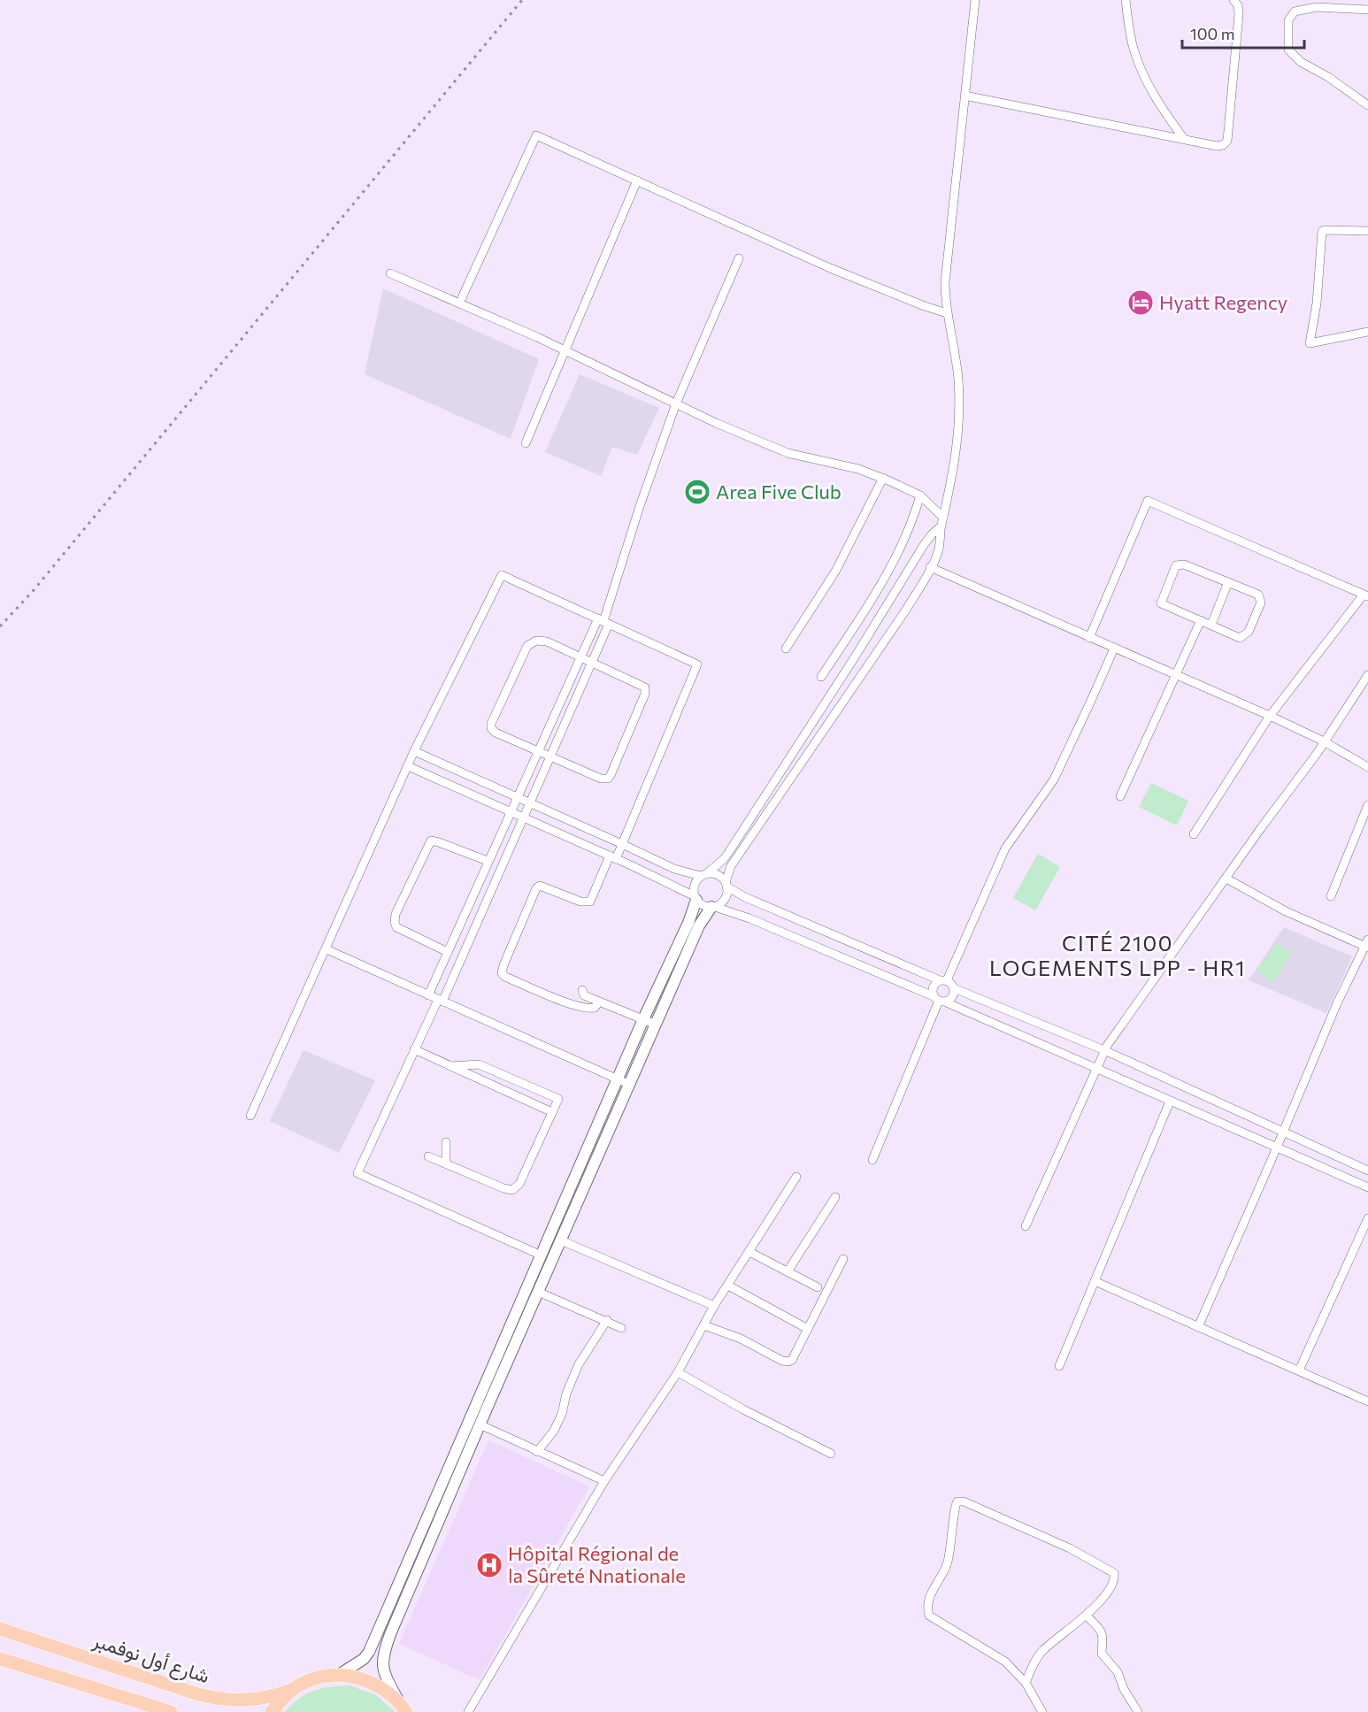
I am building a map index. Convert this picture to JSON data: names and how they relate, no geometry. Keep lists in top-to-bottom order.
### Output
{
  "streets": {
    "main road": ["شارع أول نوفمبر"]
  },
  "districts": ["CITÉ 2100 LOGEMENTS LPP - HR1"],
  "places": {
    "hotel": ["Hyatt Regency"],
    "sports": ["Area Five Club"],
    "hospital": ["Hôpital Régional de la Sûreté Nnationale"]
  },
  "scale_bar": "100 m"
}
